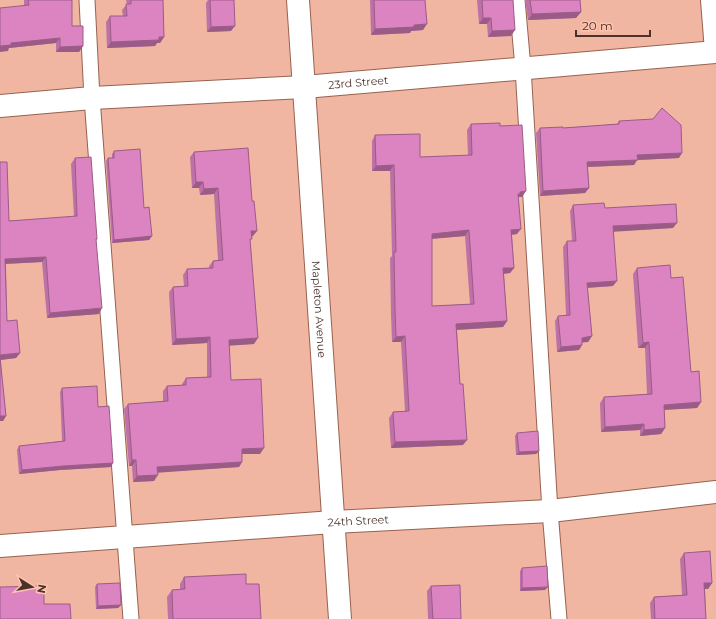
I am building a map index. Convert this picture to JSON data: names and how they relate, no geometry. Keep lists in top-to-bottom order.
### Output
{
  "streets": {
    "street": ["23rd Street", "Mapleton Avenue", "24th Street"]
  },
  "crossings": [
    ["23rd Street", "Mapleton Avenue"],
    ["Mapleton Avenue", "24th Street"]
  ],
  "scale_bar": "20 m",
  "north": "right"
}
